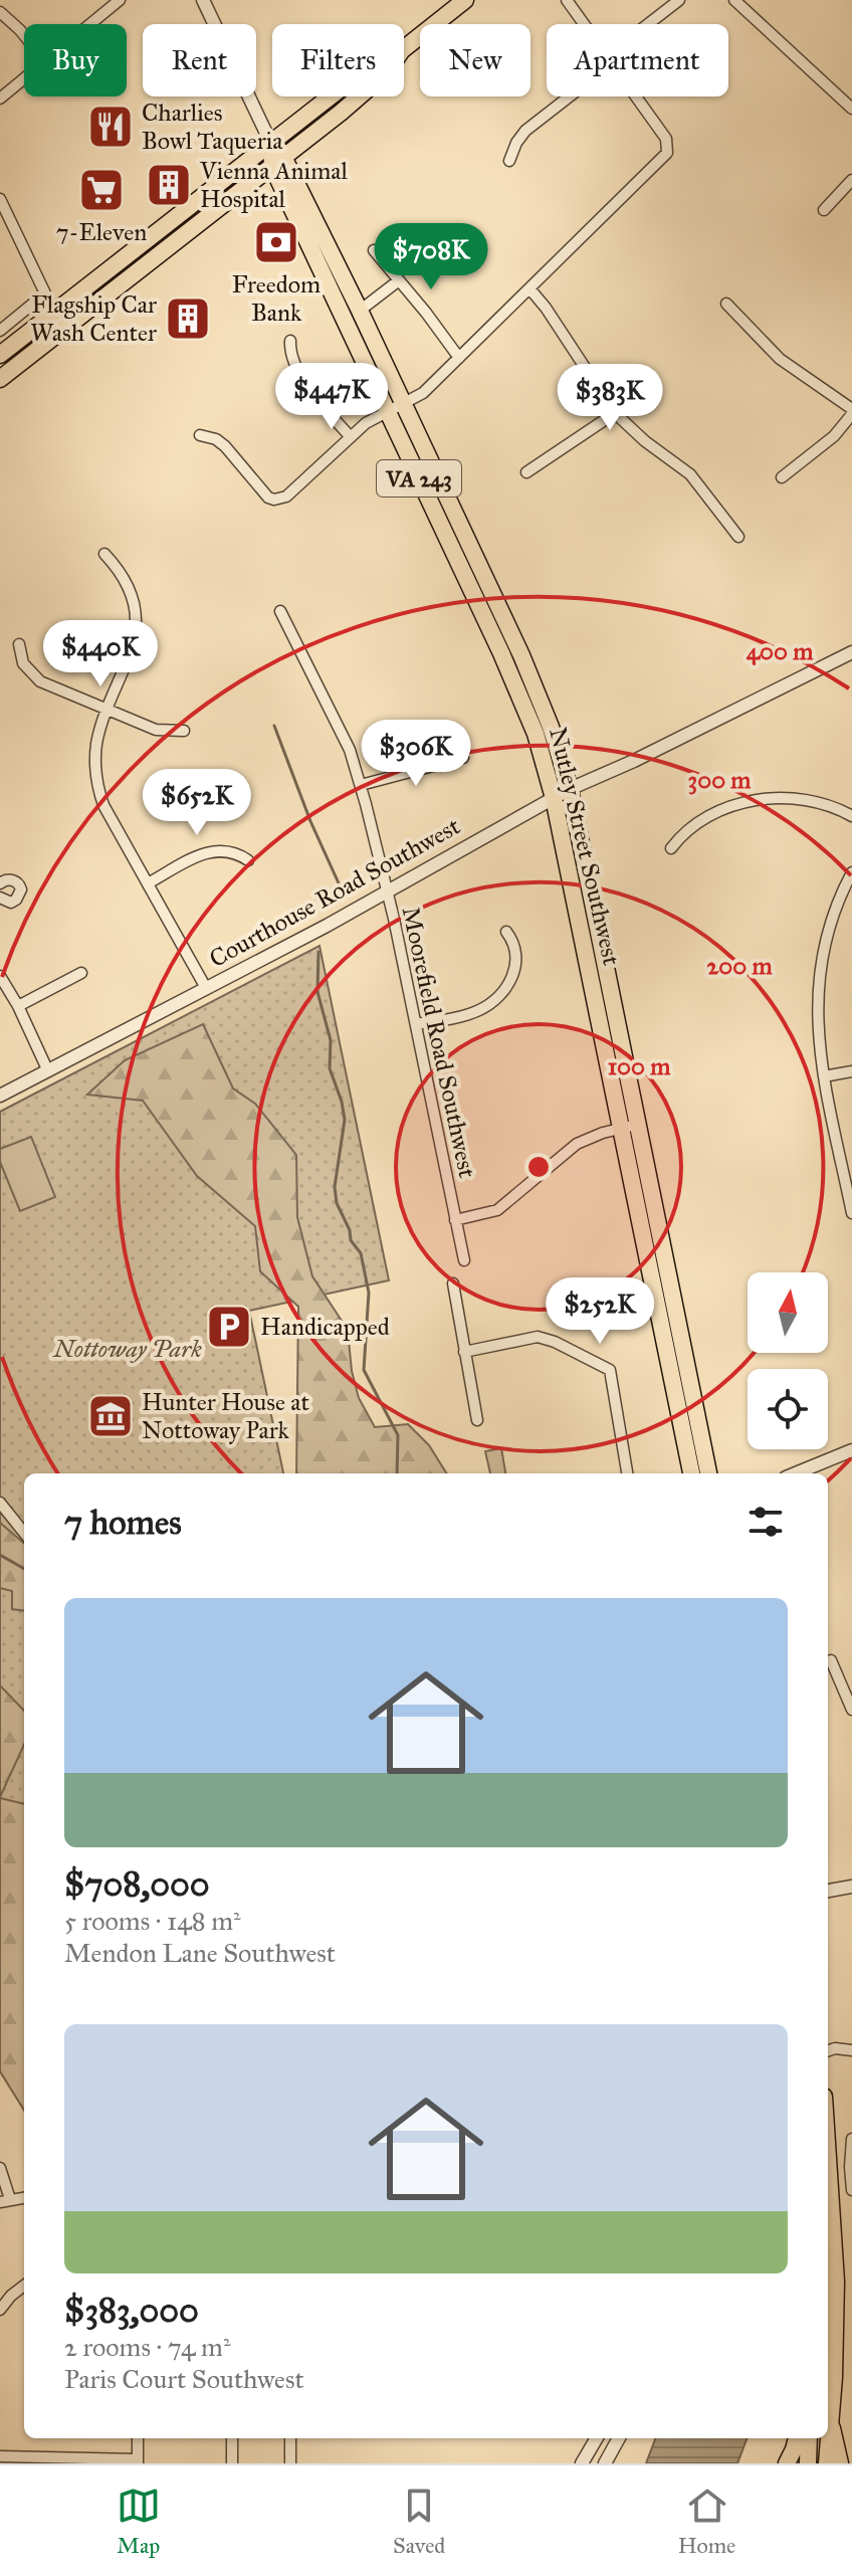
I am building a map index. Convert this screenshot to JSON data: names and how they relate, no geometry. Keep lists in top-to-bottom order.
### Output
{
  "streets": {
    "main road": ["VA 243", "Nutley Street Southwest"],
    "street": ["Courthouse Road Southwest", "Moorefield Road Southwest"]
  },
  "crossings": [
    ["Nutley Street Southwest", "Courthouse Road Southwest"],
    ["Courthouse Road Southwest", "Moorefield Road Southwest"]
  ],
  "parks": ["Nottoway Park"],
  "places": {
    "restaurant": ["Charlies Bowl Taqueria"],
    "building": ["Vienna Animal Hospital", "Flagship Car Wash Center"],
    "supermarket": ["7-Eleven"],
    "bank": ["Freedom Bank"],
    "parking": ["Handicapped"],
    "museum": ["Hunter House at Nottoway Park"]
  },
  "north": "top",
  "page": {
    "chip": [
      "Buy",
      "Rent",
      "Filters",
      "New",
      "Apartment"
    ],
    "price": [
      "$708K",
      "$447K",
      "$383K",
      "$440K",
      "$306K",
      "$652K",
      "$252K"
    ],
    "heading": "7 homes",
    "list": [
      {
        "name": "$708,000",
        "note": "5 rooms · 148 m² · Mendon Lane Southwest"
      },
      {
        "name": "$383,000",
        "note": "2 rooms · 74 m² · Paris Court Southwest"
      }
    ],
    "tabs": ["Map", "Saved", "Home"]
  },
  "rings": [
    "400 m",
    "300 m",
    "200 m",
    "100 m"
  ]
}
